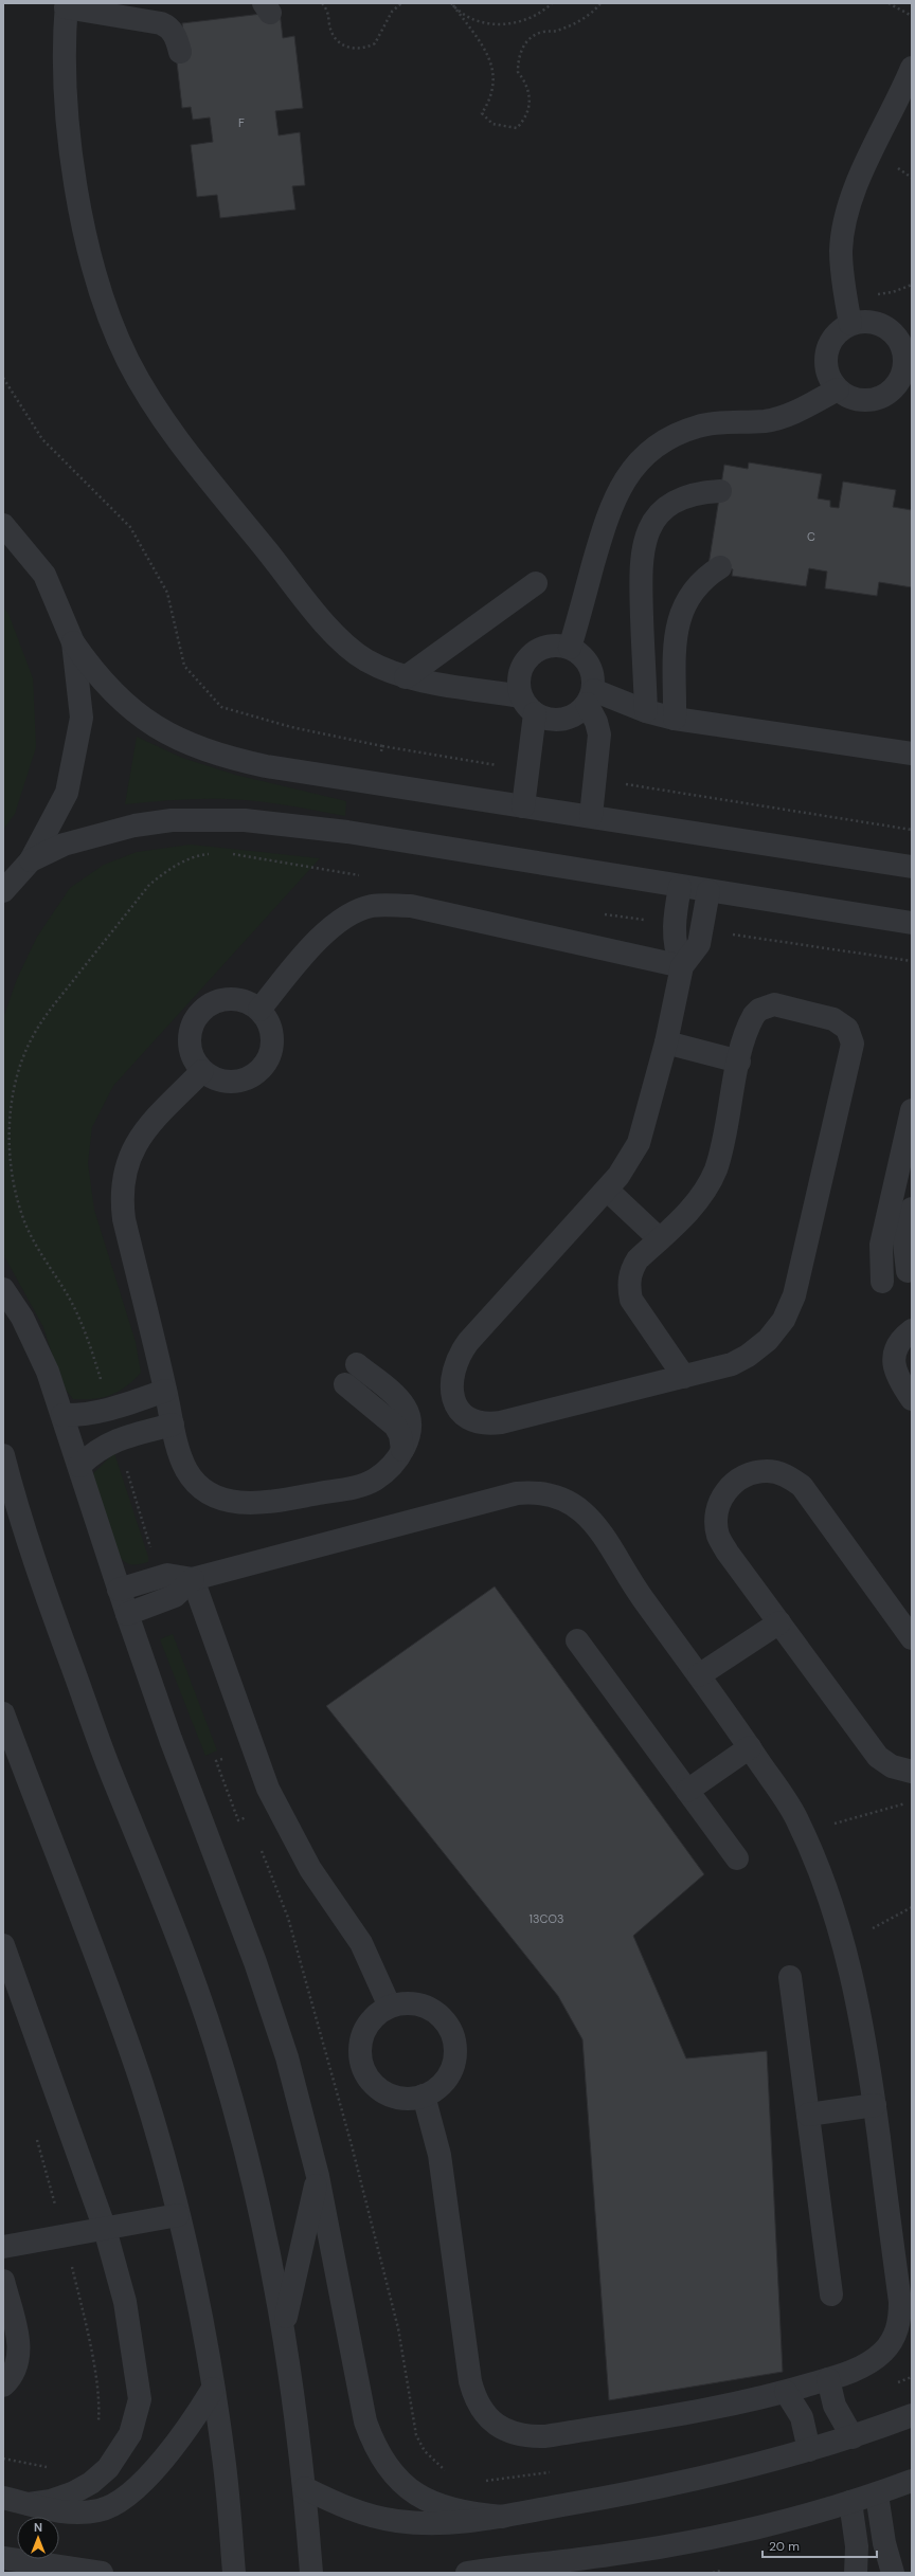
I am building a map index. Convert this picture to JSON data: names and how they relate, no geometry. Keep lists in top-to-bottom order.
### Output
{
  "house_numbers": ["F", "C", "13CO3"],
  "scale_bar": "20 m",
  "north": "top"
}
